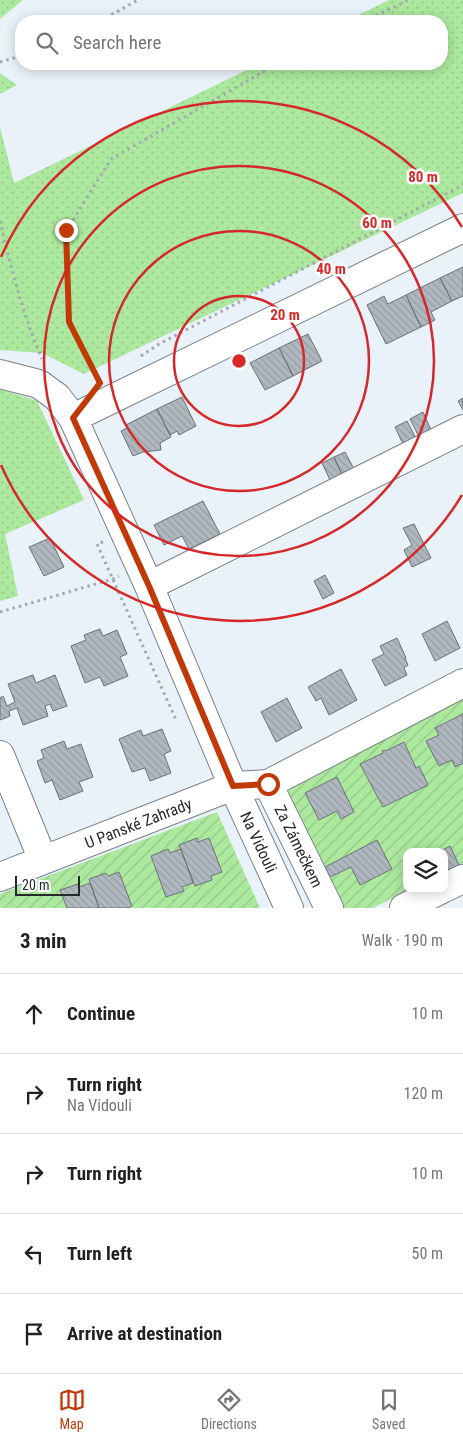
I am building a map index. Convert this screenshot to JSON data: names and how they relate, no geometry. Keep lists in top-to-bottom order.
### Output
{
  "streets": {
    "street": ["U Panské Zahrady", "Na Vidouli", "Za Zámečkem"]
  },
  "crossings": [
    ["U Panské Zahrady", "Na Vidouli"],
    ["U Panské Zahrady", "Za Zámečkem"]
  ],
  "scale_bar": "20 m",
  "page": {
    "search": "Search here",
    "scale": "20 m",
    "heading": ["3 min", "Walk · 190 m"],
    "list": [
      ["Continue", "10 m"],
      ["Turn right", "Na Vidouli", "120 m"],
      ["Turn right", "10 m"],
      ["Turn left", "50 m"],
      "Arrive at destination"
    ],
    "nav": ["Map", "Directions", "Saved"]
  },
  "rings": [
    "80 m",
    "60 m",
    "40 m",
    "20 m"
  ]
}
